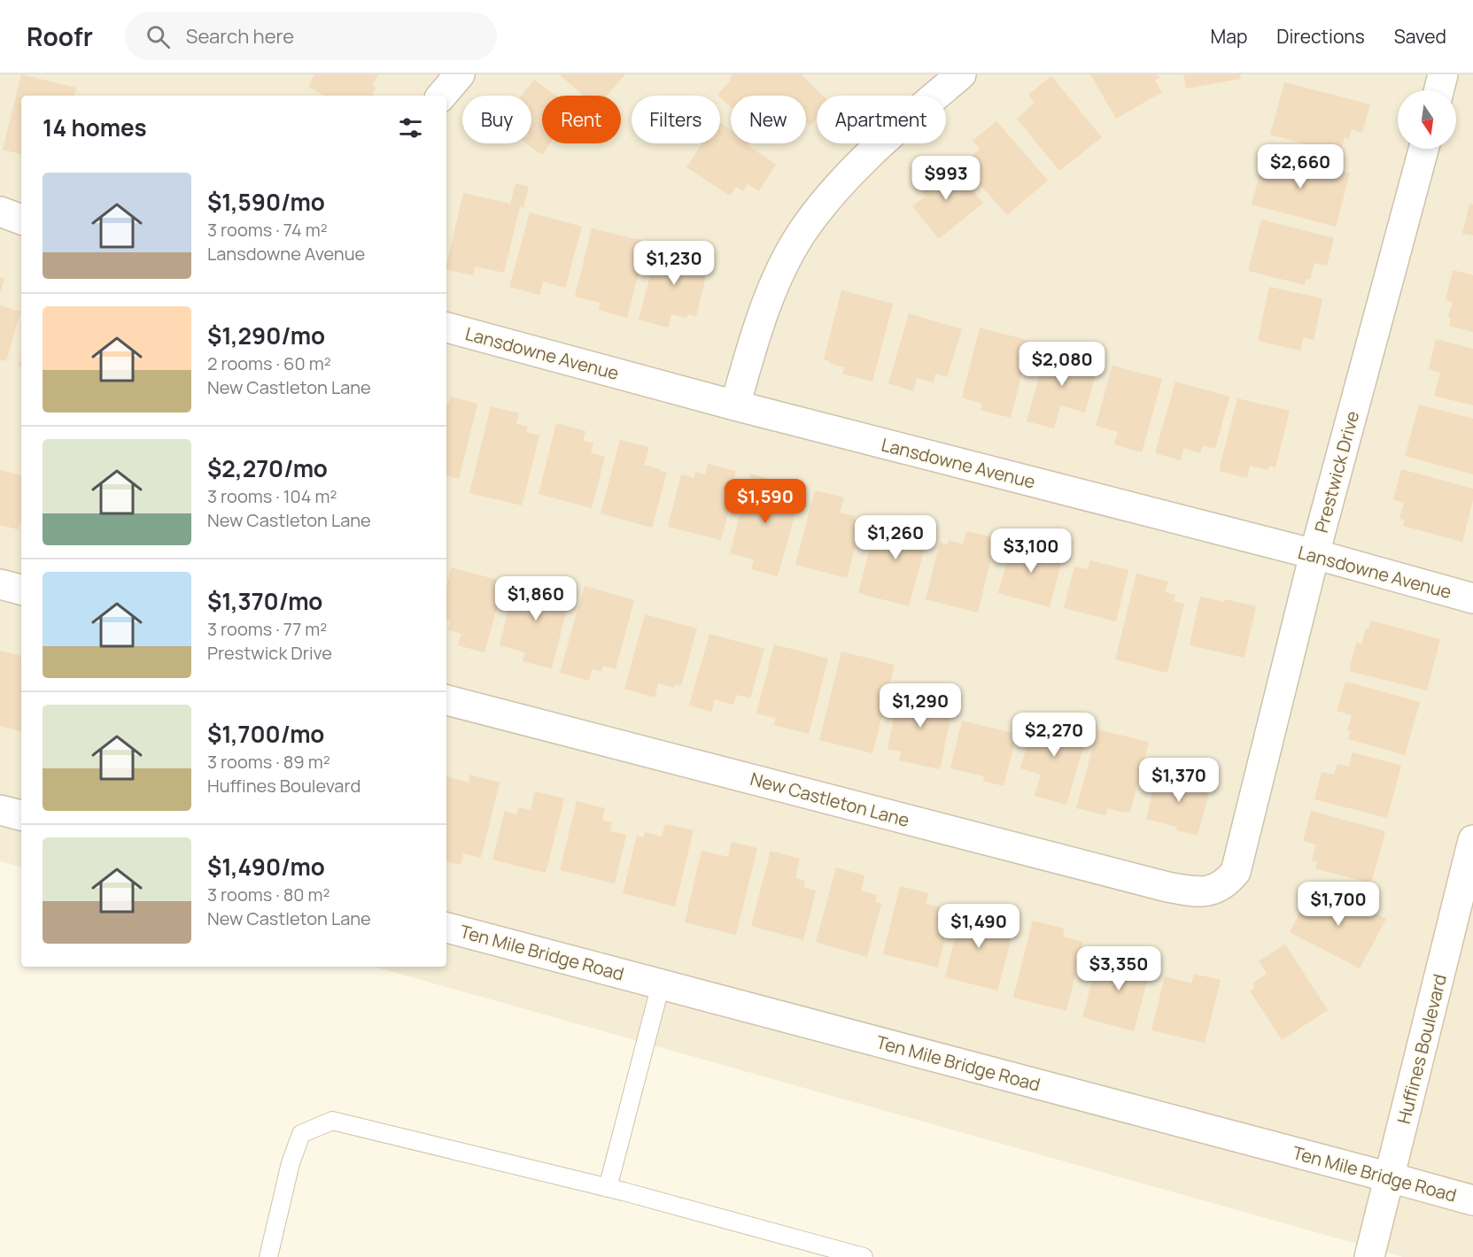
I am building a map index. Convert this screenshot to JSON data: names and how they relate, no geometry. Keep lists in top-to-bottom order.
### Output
{
  "streets": {
    "street": [
      "Lansdowne Avenue",
      "Prestwick Drive",
      "New Castleton Lane",
      "Ten Mile Bridge Road",
      "Huffines Boulevard"
    ]
  },
  "crossings": [
    ["Lansdowne Avenue", "Prestwick Drive"],
    ["Prestwick Drive", "New Castleton Lane"],
    ["Ten Mile Bridge Road", "Huffines Boulevard"]
  ],
  "north": "bottom",
  "page": {
    "header": "Roofr",
    "search": "Search here",
    "nav": ["Map", "Directions", "Saved"],
    "chip": [
      "Buy",
      "Rent",
      "Filters",
      "New",
      "Apartment"
    ],
    "heading": "14 homes",
    "price": [
      "$2,660",
      "$993",
      "$1,230",
      "$2,080",
      "$1,590",
      "$1,260",
      "$3,100",
      "$1,860",
      "$1,290",
      "$2,270",
      "$1,370",
      "$1,700",
      "$1,490",
      "$3,350"
    ],
    "list": [
      {
        "name": "$1,590/mo",
        "note": "3 rooms · 74 m² · Lansdowne Avenue"
      },
      {
        "name": "$1,290/mo",
        "note": "2 rooms · 60 m² · New Castleton Lane"
      },
      {
        "name": "$2,270/mo",
        "note": "3 rooms · 104 m² · New Castleton Lane"
      },
      {
        "name": "$1,370/mo",
        "note": "3 rooms · 77 m² · Prestwick Drive"
      },
      {
        "name": "$1,700/mo",
        "note": "3 rooms · 89 m² · Huffines Boulevard"
      },
      {
        "name": "$1,490/mo",
        "note": "3 rooms · 80 m² · New Castleton Lane"
      }
    ]
  }
}
